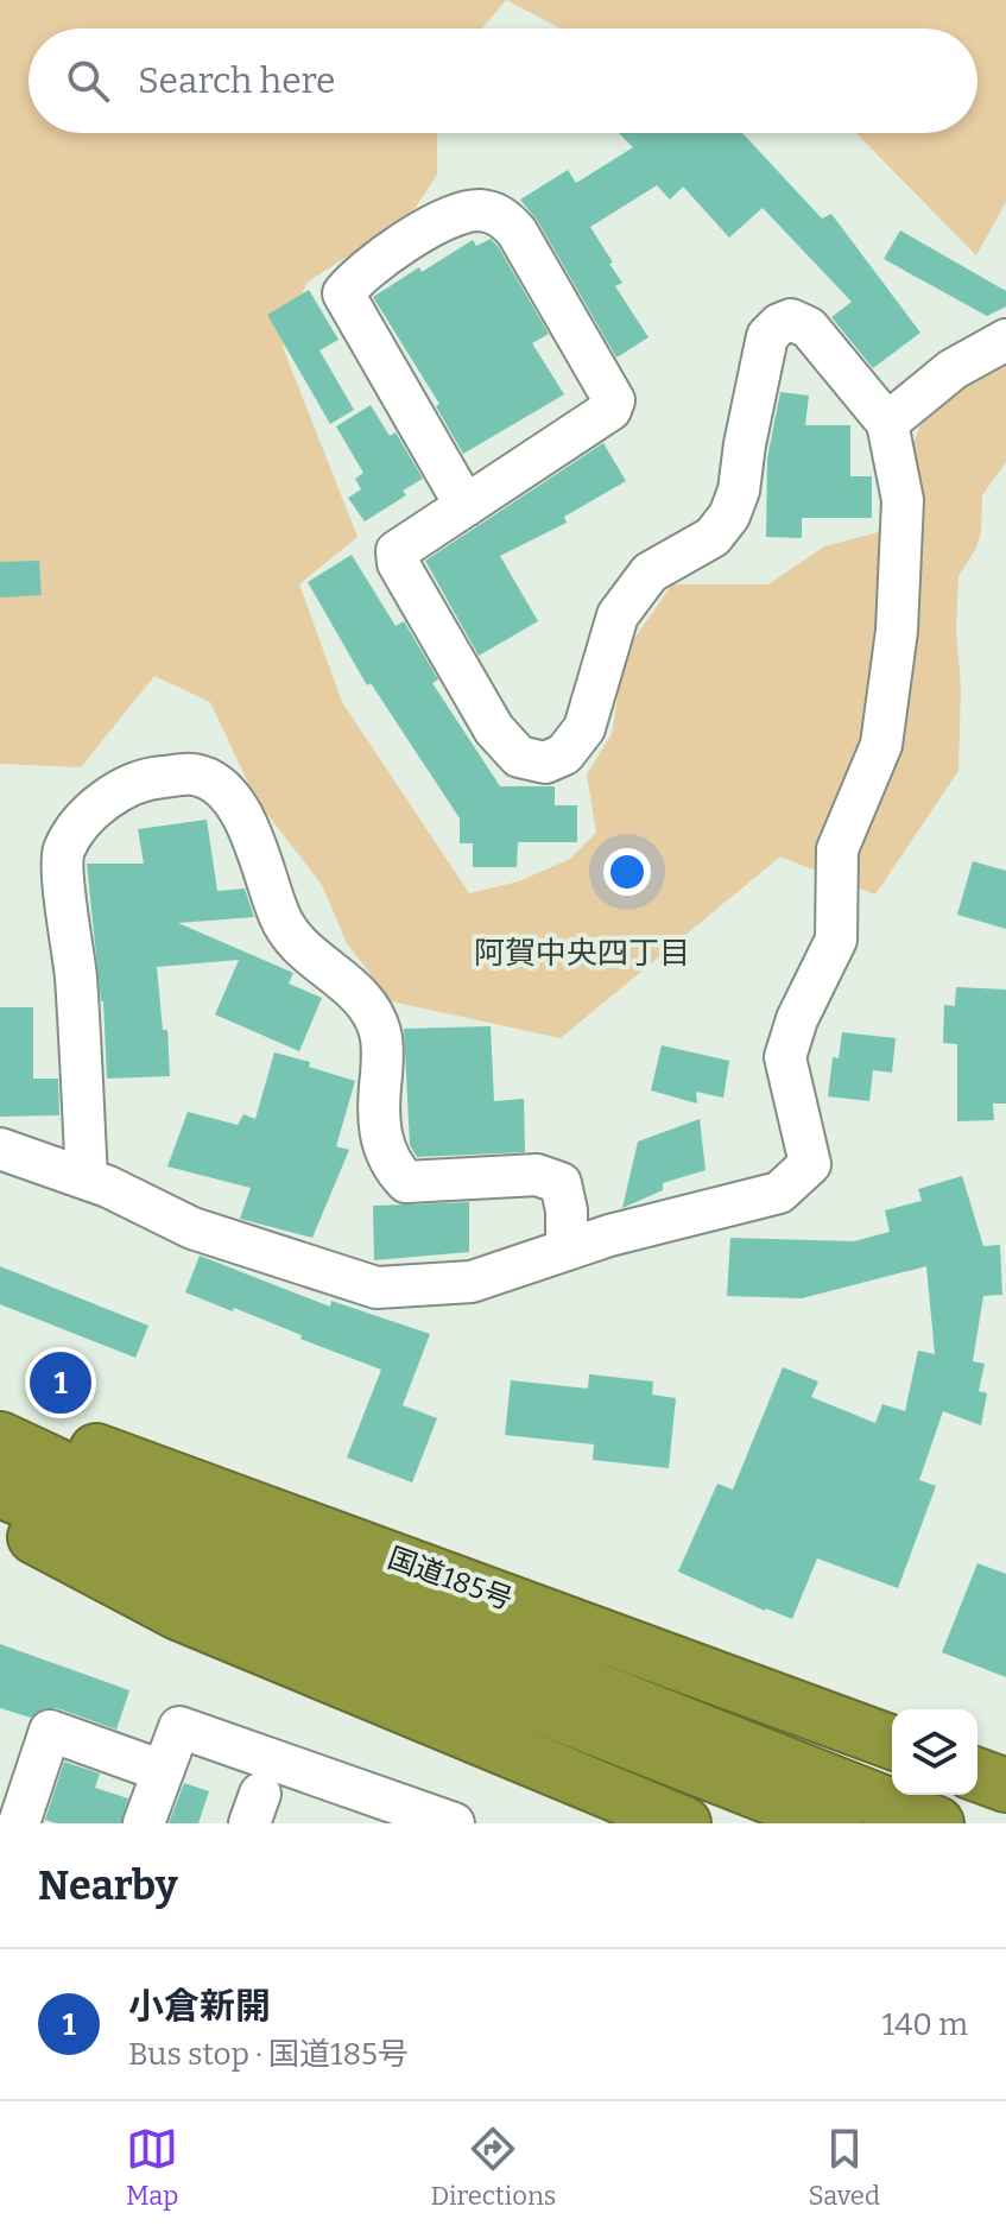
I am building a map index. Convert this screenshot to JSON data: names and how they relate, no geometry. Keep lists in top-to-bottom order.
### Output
{
  "streets": {
    "highway": ["国道185号"]
  },
  "districts": ["阿賀中央四丁目"],
  "page": {
    "search": "Search here",
    "pins": "1",
    "heading": "Nearby",
    "list": [
      {
        "mark": "1",
        "name": "小倉新開",
        "note": "Bus stop · 国道185号",
        "value": "140 m"
      }
    ],
    "nav": ["Map", "Directions", "Saved"]
  }
}
